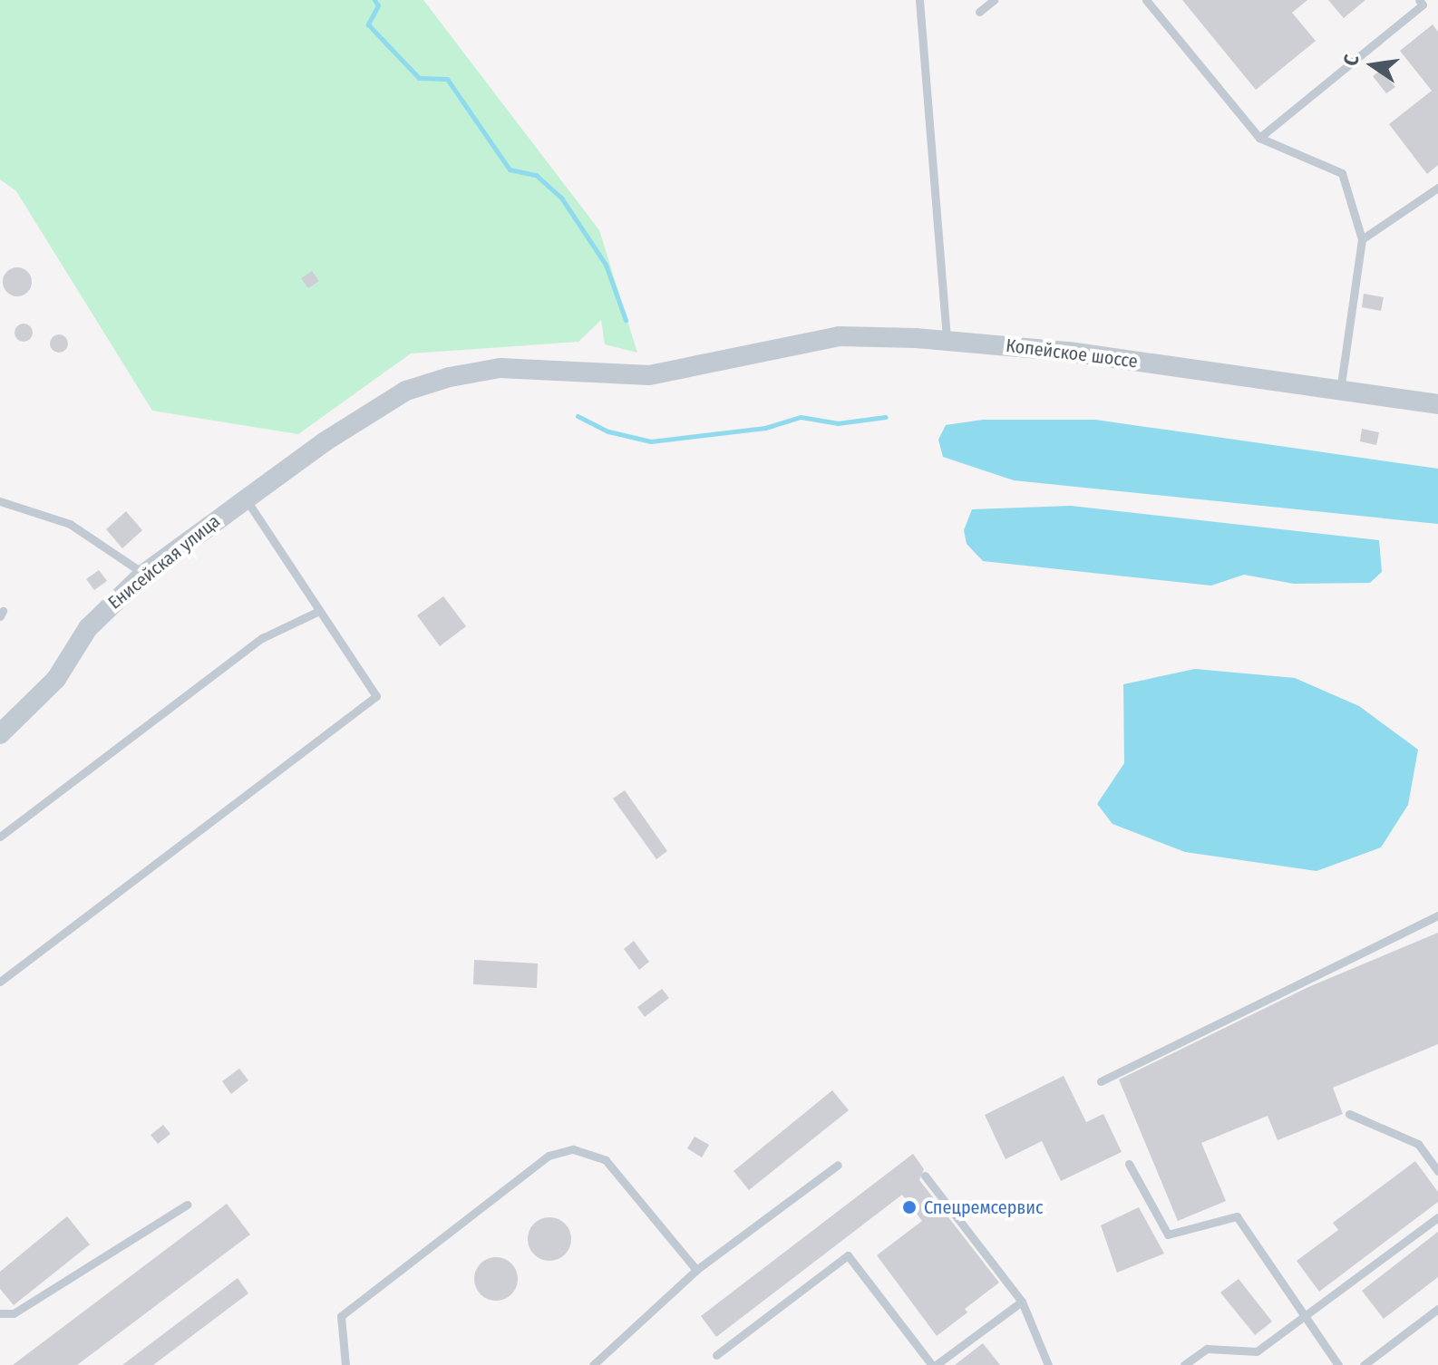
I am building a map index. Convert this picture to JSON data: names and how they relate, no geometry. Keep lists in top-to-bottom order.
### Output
{
  "streets": {
    "street": ["Копейское шоссе", "Енисейская улица"]
  },
  "crossings": [
    ["Копейское шоссе", "Енисейская улица"]
  ],
  "places": ["Спецремсервис"],
  "north": "left"
}
